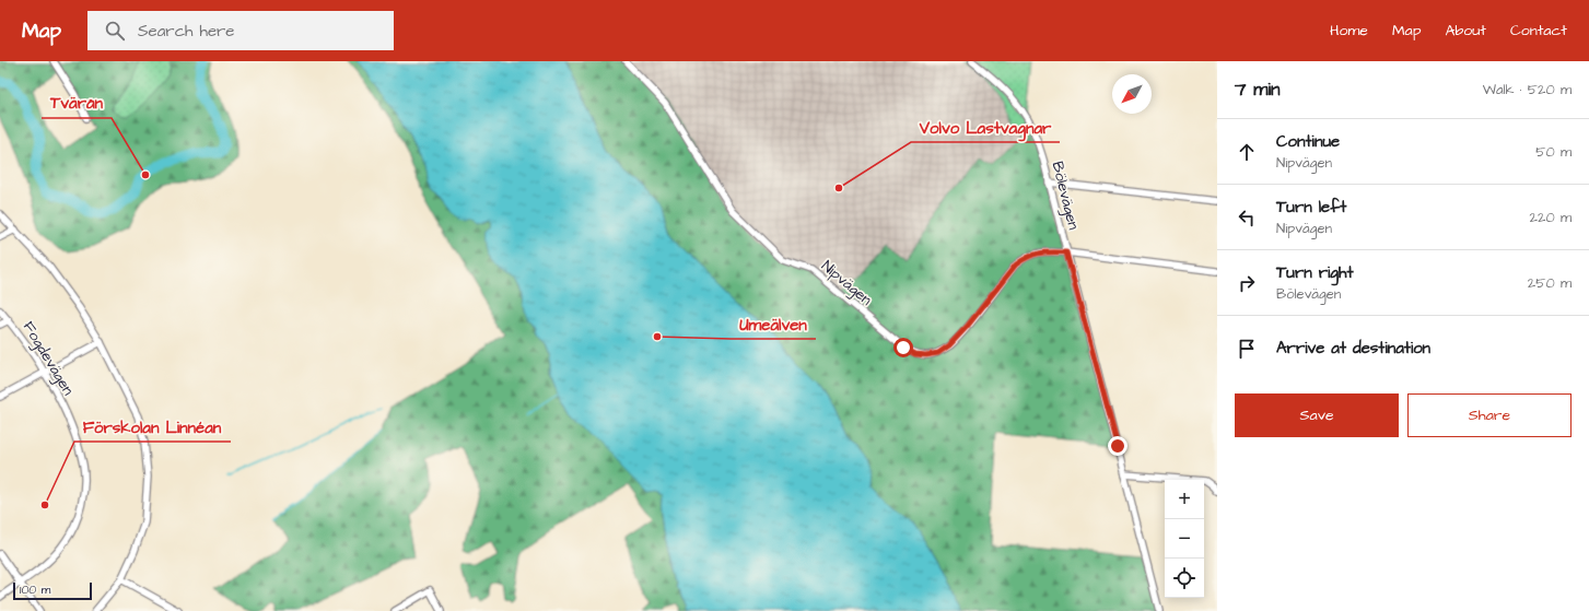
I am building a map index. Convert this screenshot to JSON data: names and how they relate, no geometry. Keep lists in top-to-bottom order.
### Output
{
  "streets": {
    "street": ["Bölevägen", "Nipvägen", "Fogdevägen"]
  },
  "crossings": [
    ["Bölevägen", "Nipvägen"]
  ],
  "places": [
    "Tvärån",
    "Volvo Lastvagnar",
    "Umeälven",
    "Förskolan Linnéan"
  ],
  "scale_bar": "100 m",
  "north": "bottom left",
  "page": {
    "header": "Map",
    "search": "Search here",
    "nav": [
      "Home",
      "Map",
      "About",
      "Contact"
    ],
    "heading": ["7 min", "Walk · 520 m"],
    "list": [
      ["Continue", "Nipvägen", "50 m"],
      ["Turn left", "Nipvägen", "220 m"],
      ["Turn right", "Bölevägen", "250 m"],
      "Arrive at destination"
    ],
    "buttons": ["Save", "Share"],
    "map_buttons": ["+", "−"],
    "scale": "100 m"
  }
}
